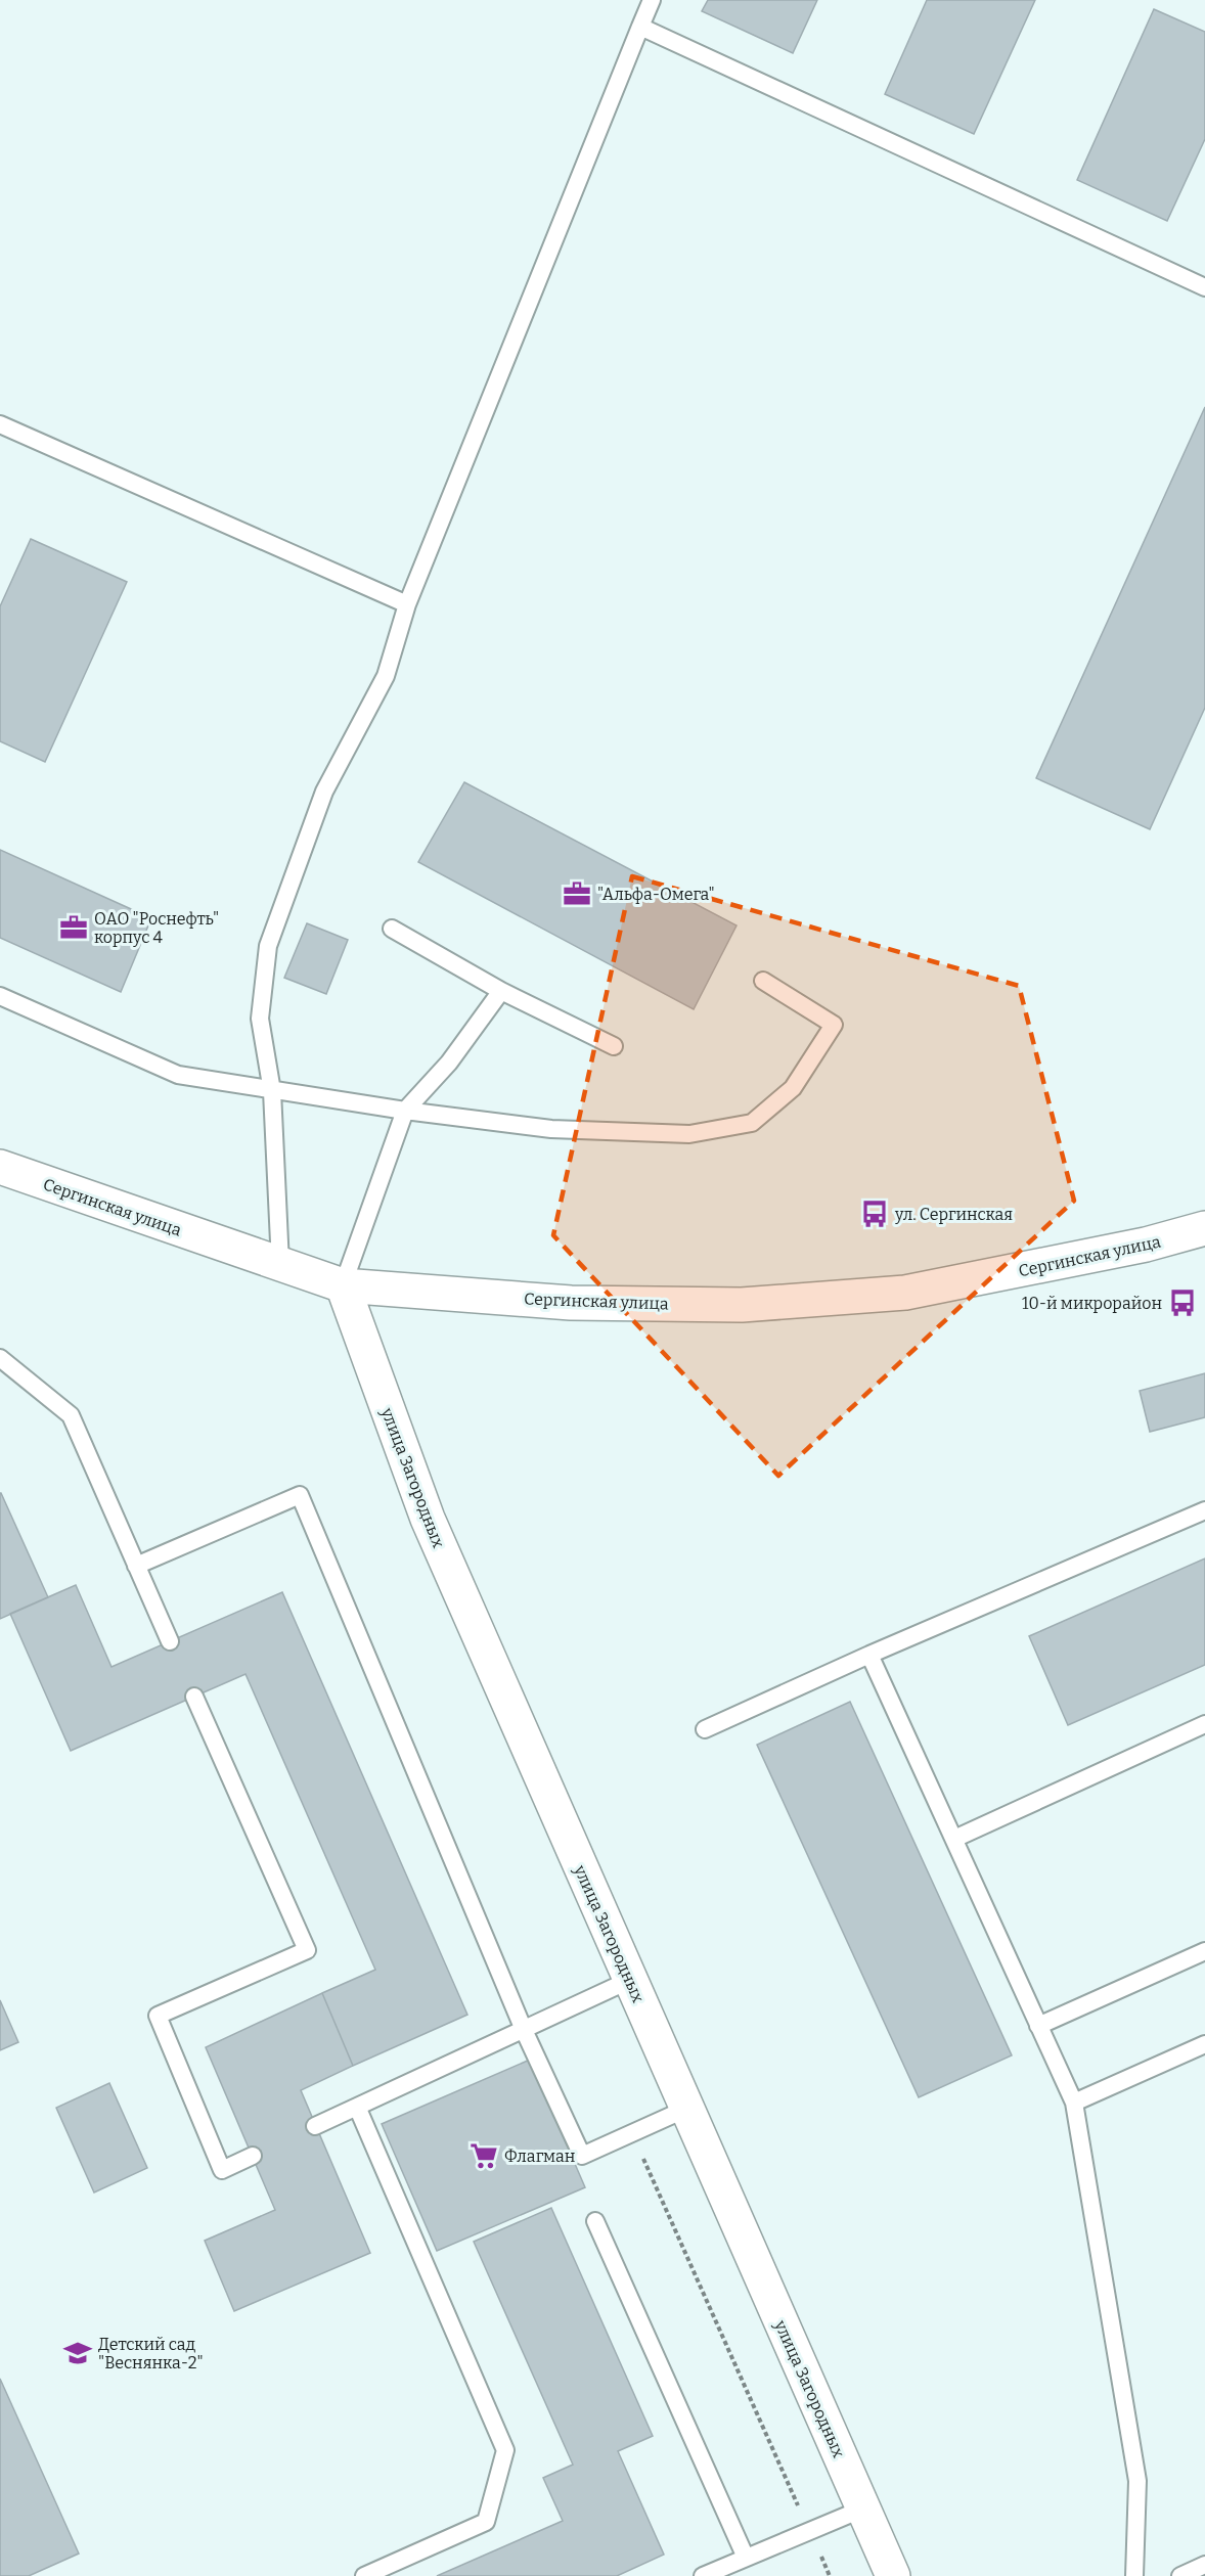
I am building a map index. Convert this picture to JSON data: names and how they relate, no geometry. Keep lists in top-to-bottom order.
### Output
{
  "streets": {
    "main road": ["Сергинская улица", "улица Загородных"]
  },
  "crossings": [
    ["Сергинская улица", "улица Загородных"]
  ],
  "places": {
    "office": ["\"Альфа-Омега\"", "ОАО \"Роснефть\" корпус 4"],
    "bus stop": ["ул. Сергинская", "10-й микрорайон"],
    "supermarket": ["Флагман"],
    "school or university": ["Детский сад \"Веснянка-2\""]
  }
}
